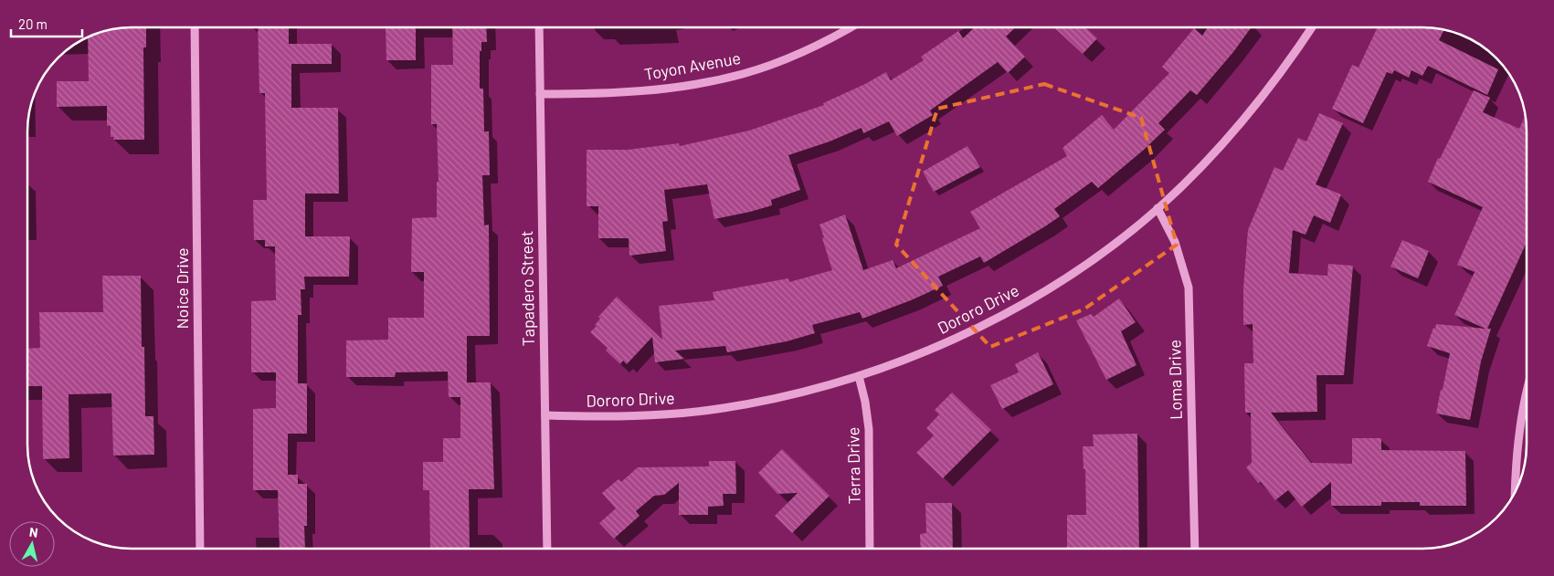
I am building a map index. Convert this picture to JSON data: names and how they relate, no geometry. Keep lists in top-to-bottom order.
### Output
{
  "streets": {
    "street": [
      "Toyon Avenue",
      "Noice Drive",
      "Tapadero Street",
      "Dororo Drive",
      "Loma Drive",
      "Terra Drive"
    ]
  },
  "crossings": [
    ["Toyon Avenue", "Tapadero Street"],
    ["Tapadero Street", "Dororo Drive"],
    ["Dororo Drive", "Loma Drive"],
    ["Dororo Drive", "Terra Drive"]
  ],
  "scale_bar": "20 m",
  "north": "top"
}
